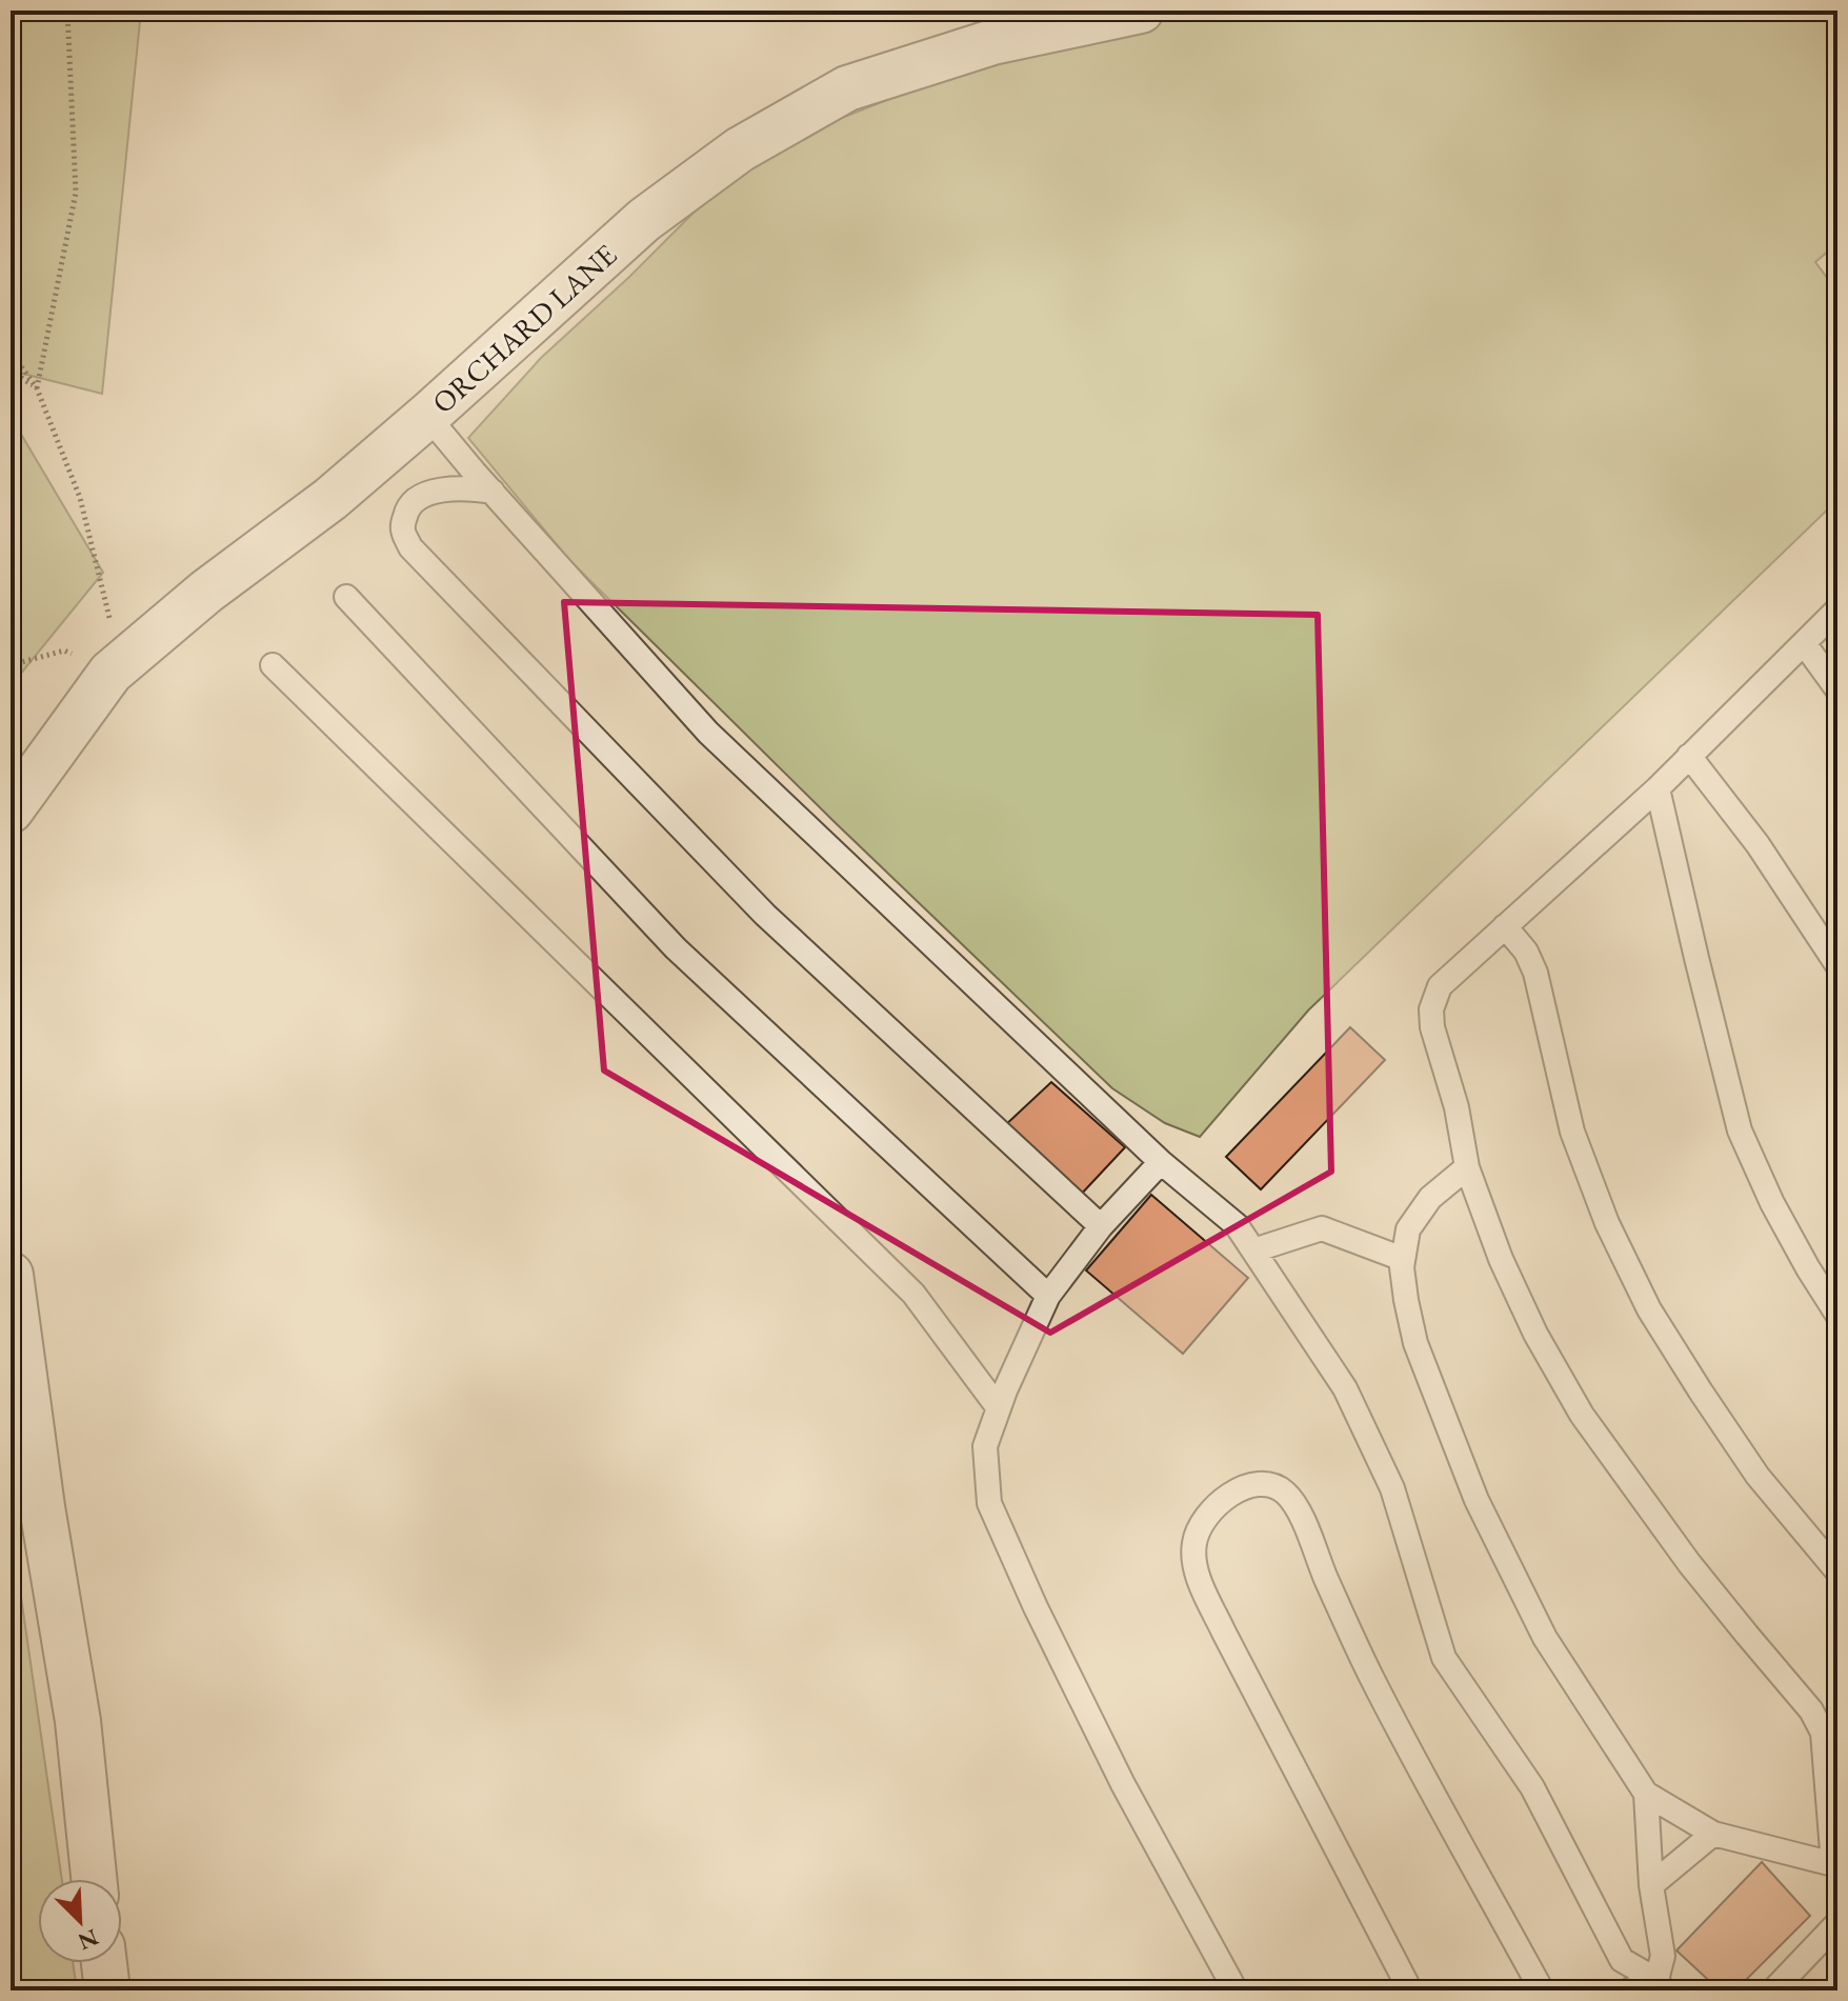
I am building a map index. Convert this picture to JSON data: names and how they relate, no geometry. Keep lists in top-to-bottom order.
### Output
{
  "streets": {
    "street": ["ORCHARD LANE"]
  },
  "north": "bottom right"
}
